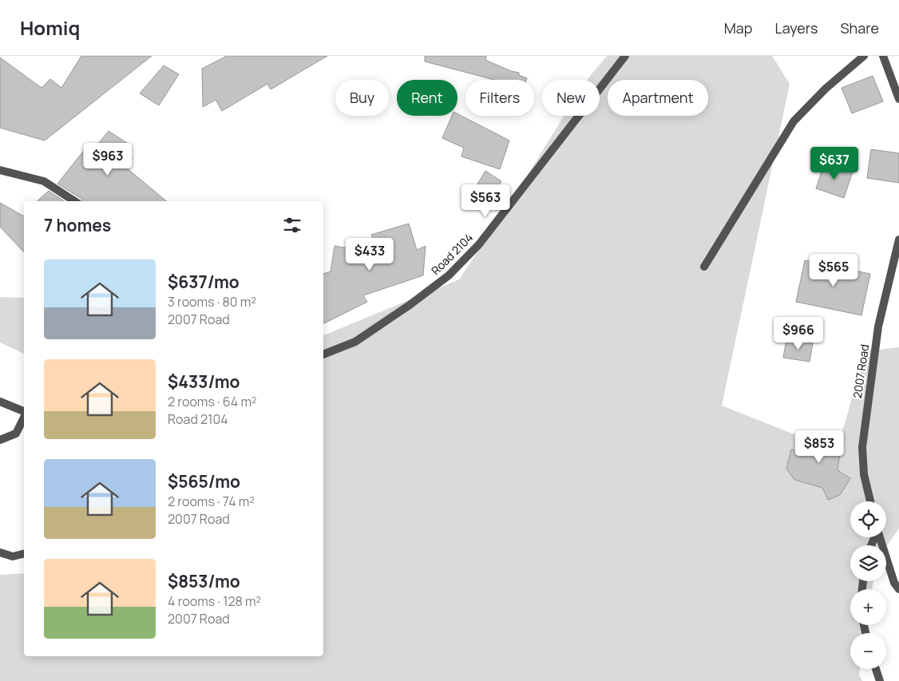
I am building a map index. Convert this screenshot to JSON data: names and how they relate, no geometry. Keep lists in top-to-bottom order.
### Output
{
  "streets": {
    "street": ["Road 2104", "2007 Road"]
  },
  "page": {
    "header": "Homiq",
    "nav": ["Map", "Layers", "Share"],
    "chip": [
      "Buy",
      "Rent",
      "Filters",
      "New",
      "Apartment"
    ],
    "price": [
      "$963",
      "$637",
      "$563",
      "$433",
      "$565",
      "$966",
      "$853"
    ],
    "heading": "7 homes",
    "list": [
      {
        "name": "$637/mo",
        "note": "3 rooms · 80 m² · 2007 Road"
      },
      {
        "name": "$433/mo",
        "note": "2 rooms · 64 m² · Road 2104"
      },
      {
        "name": "$565/mo",
        "note": "2 rooms · 74 m² · 2007 Road"
      },
      {
        "name": "$853/mo",
        "note": "4 rooms · 128 m² · 2007 Road"
      }
    ],
    "map_buttons": ["+", "−"]
  }
}
